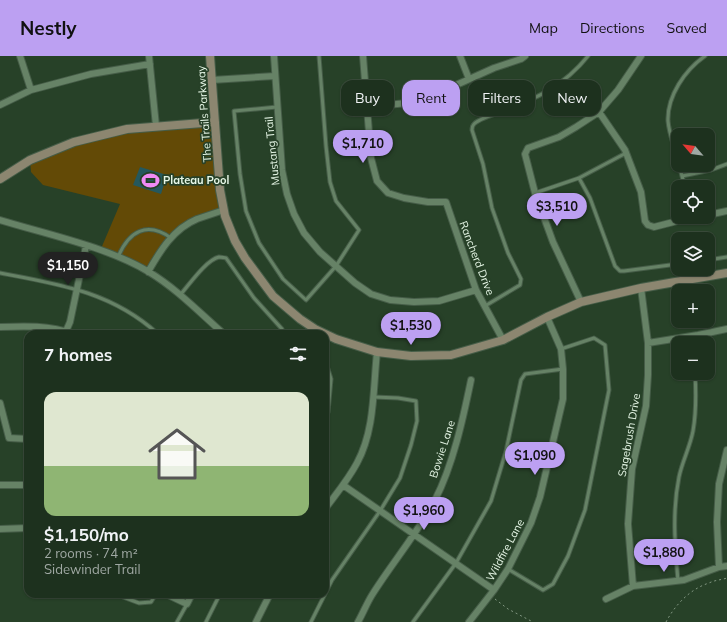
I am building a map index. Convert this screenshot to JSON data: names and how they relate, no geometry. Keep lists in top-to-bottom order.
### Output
{
  "streets": {
    "street": [
      "The Trails Parkway",
      "Mustang Trail",
      "Rancherd Drive",
      "Sagebrush Drive",
      "Bowie Lane",
      "Wildfire Lane"
    ]
  },
  "crossings": [
    ["The Trails Parkway", "Rancherd Drive"],
    ["The Trails Parkway", "Sagebrush Drive"],
    ["The Trails Parkway", "Wildfire Lane"],
    ["Mustang Trail", "Rancherd Drive"]
  ],
  "places": {
    "sports": ["Plateau Pool"]
  },
  "north": "top left",
  "page": {
    "header": "Nestly",
    "nav": ["Map", "Directions", "Saved"],
    "chip": [
      "Buy",
      "Rent",
      "Filters",
      "New"
    ],
    "map_buttons": ["+", "−"],
    "price": [
      "$1,710",
      "$3,510",
      "$1,150",
      "$1,530",
      "$1,090",
      "$1,960",
      "$1,880"
    ],
    "heading": "7 homes",
    "list": [
      {
        "name": "$1,150/mo",
        "note": "2 rooms · 74 m² · Sidewinder Trail"
      }
    ]
  }
}
